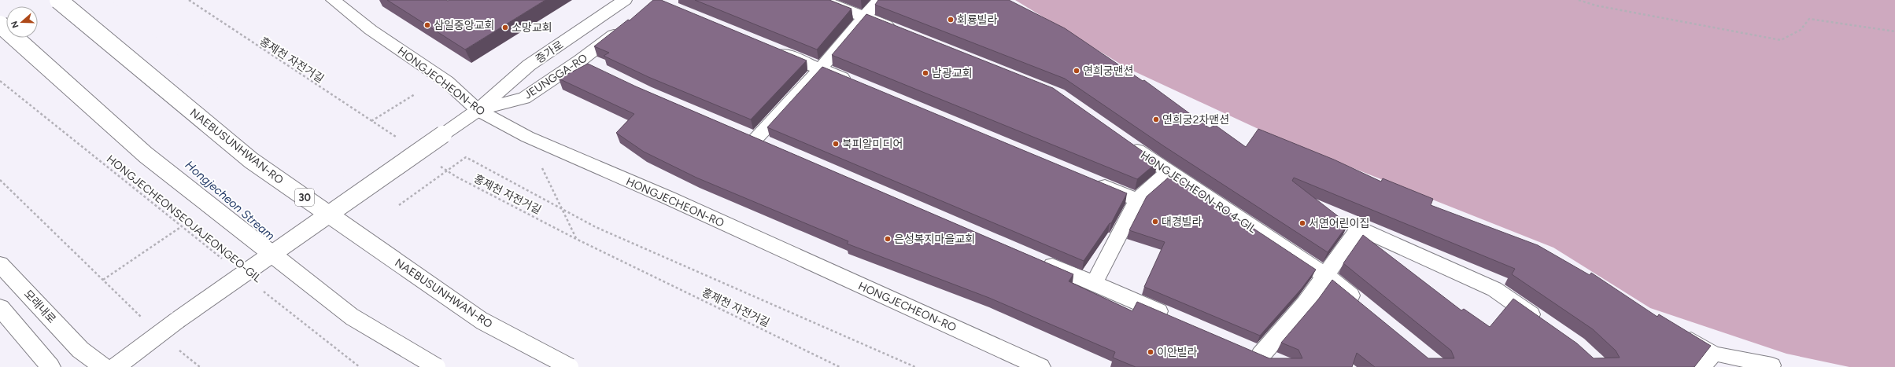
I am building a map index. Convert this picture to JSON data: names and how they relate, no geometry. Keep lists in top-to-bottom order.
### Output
{
  "streets": {
    "main road": [
      "증가로",
      "JEUNGGA-RO",
      "HONGJECHEON-RO",
      "NAEBUSUNHWAN-RO",
      "HONGJECHEON-RO 4-GIL",
      "30",
      "모래내로"
    ],
    "path": ["홍제천 자전거길", "HONGJECHEONSEOJAJEONGEO-GIL"]
  },
  "crossings": [
    ["증가로", "JEUNGGA-RO"],
    ["증가로", "HONGJECHEON-RO"],
    ["JEUNGGA-RO", "HONGJECHEON-RO"]
  ],
  "water": ["Hongjecheon Stream"],
  "places": [
    "회룡빌라",
    "삼일중앙교회",
    "소망교회",
    "연희궁맨션",
    "남광교회",
    "연희궁2차맨션",
    "북피알미디어",
    "대경빌라",
    "서연어린이집",
    "은성복지마을교회",
    "이안빌라"
  ],
  "north": "left"
}
